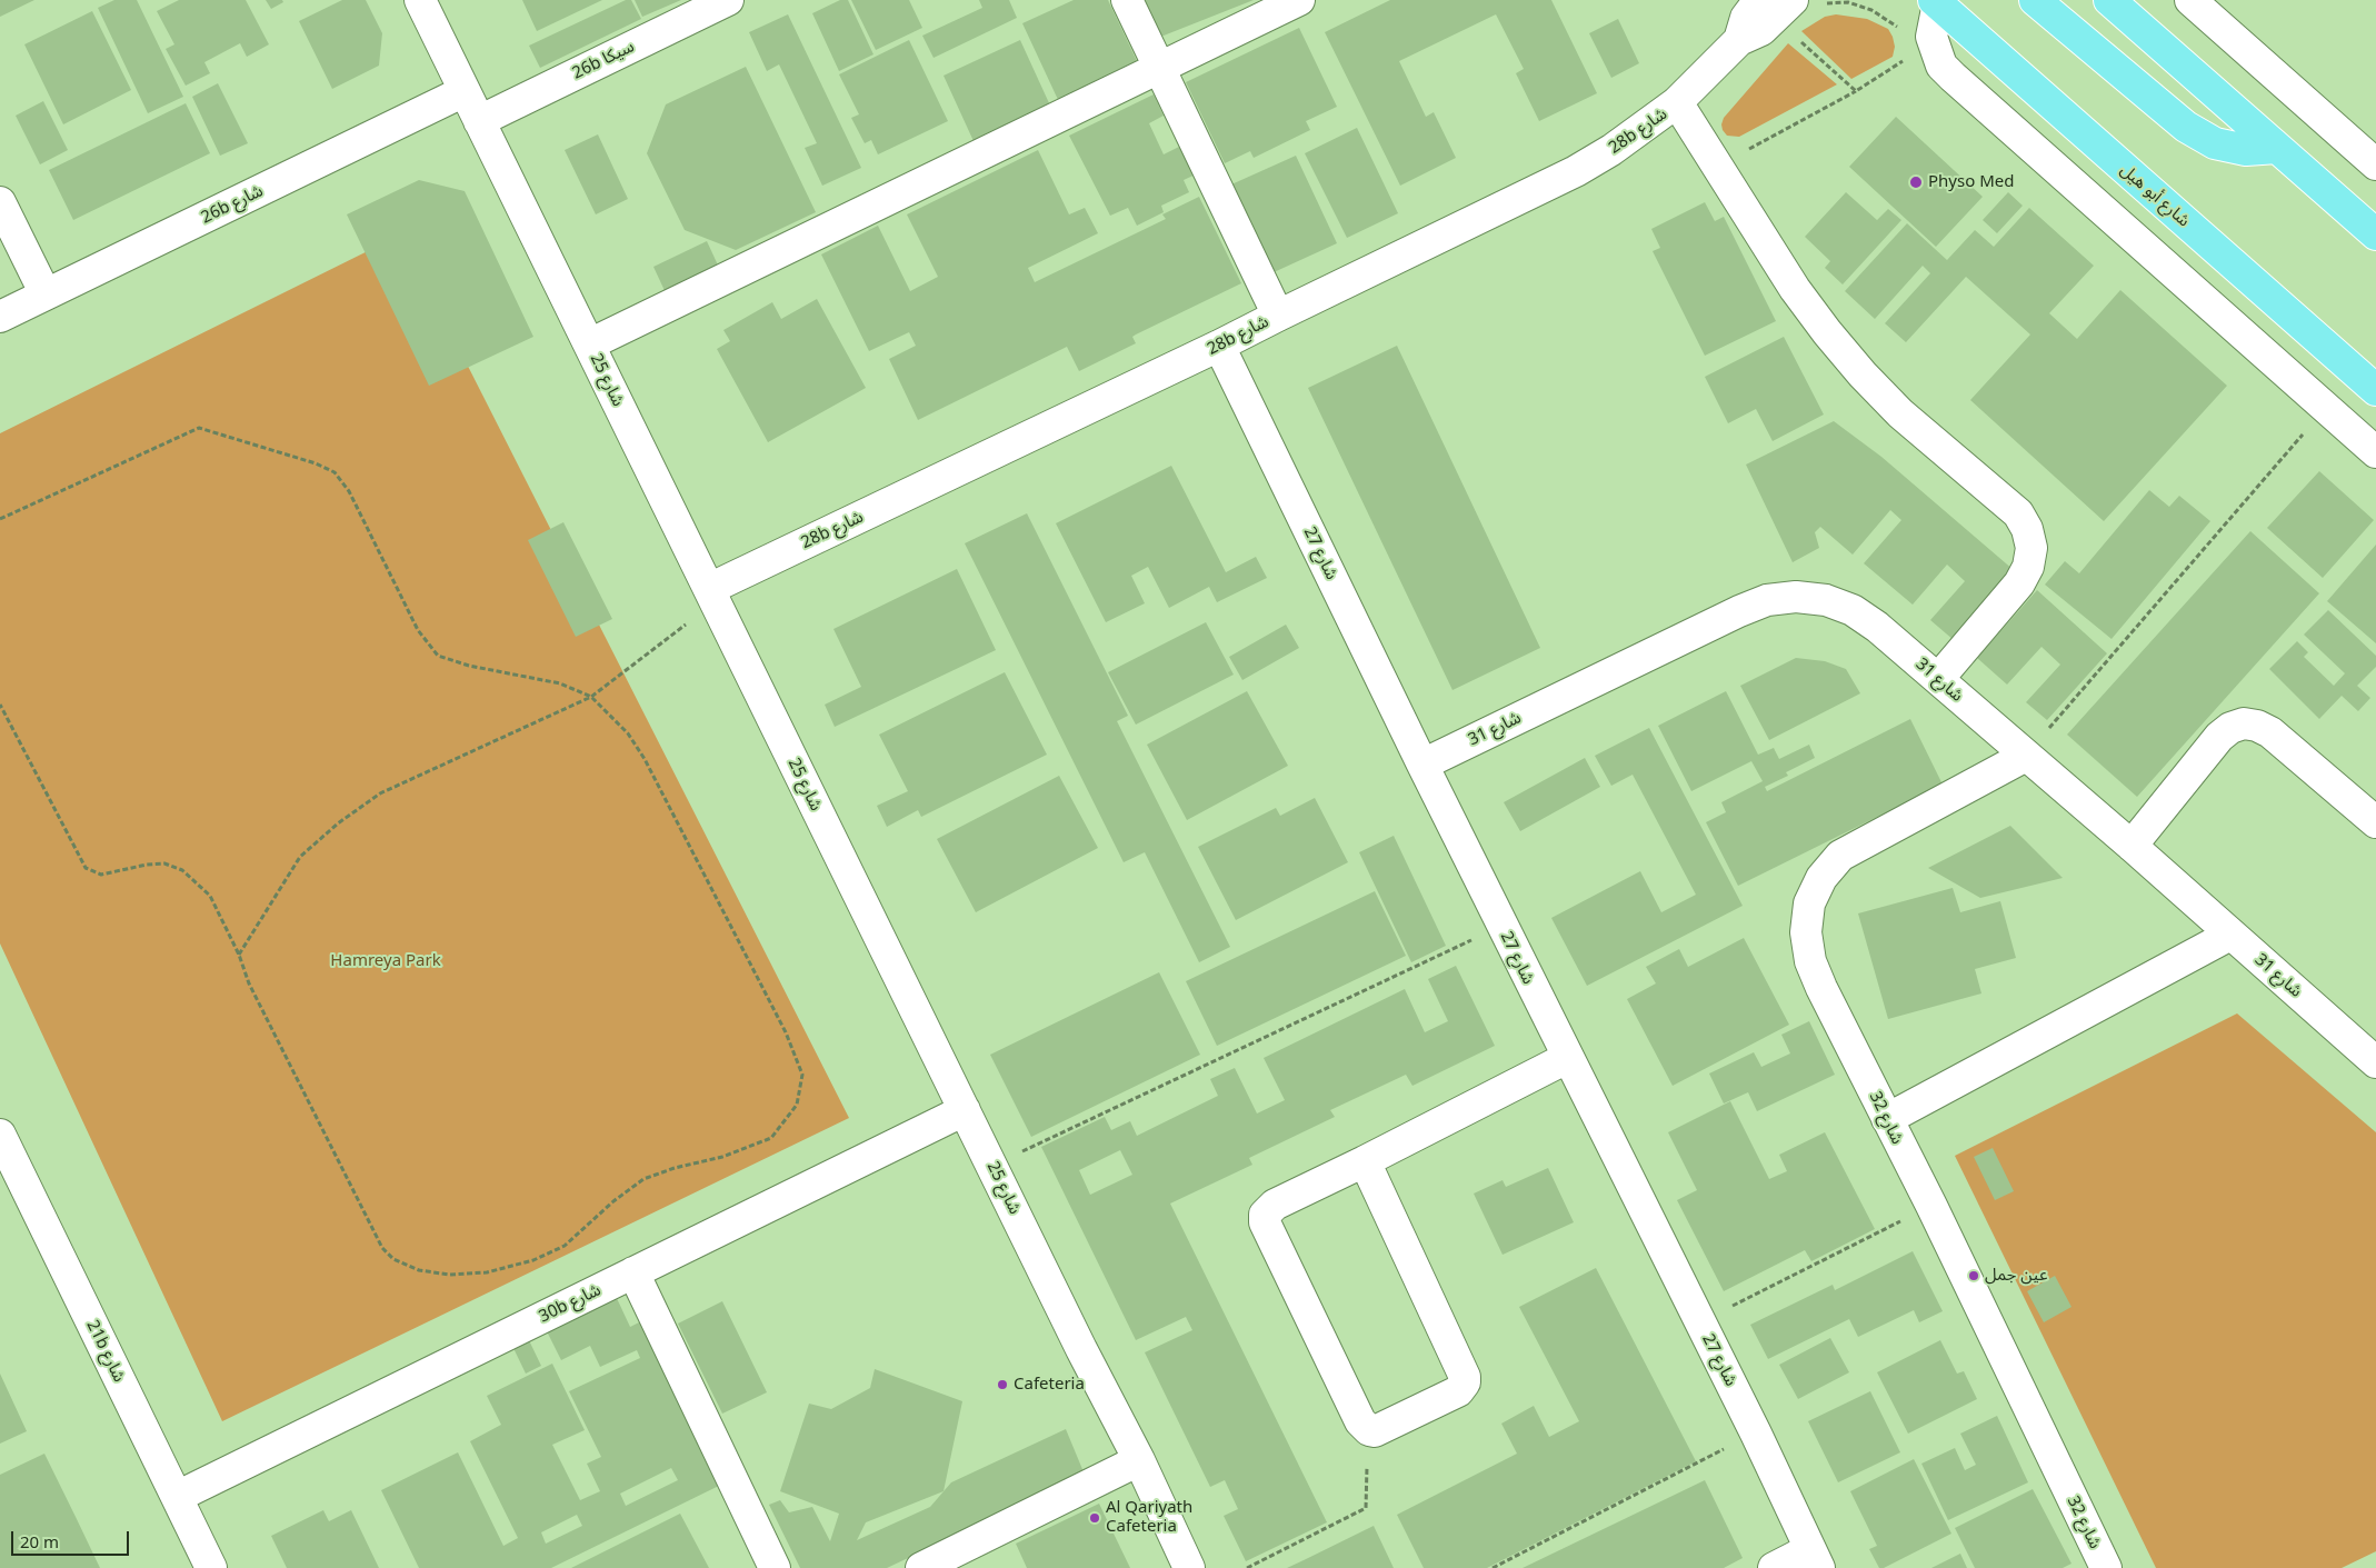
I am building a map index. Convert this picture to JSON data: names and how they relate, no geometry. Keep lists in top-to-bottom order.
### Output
{
  "streets": {
    "main road": ["شارع أبو هيل"],
    "street": [
      "26b سيكا",
      "28b شارع",
      "26b شارع",
      "شارع 25",
      "شارع 27",
      "شارع 31",
      "شارع 32",
      "30b شارع",
      "21b شارع"
    ]
  },
  "crossings": [
    ["26b سيكا", "شارع 25"],
    ["28b شارع", "شارع 25"],
    ["28b شارع", "شارع 27"],
    ["26b شارع", "شارع 25"],
    ["شارع 25", "30b شارع"],
    ["شارع 27", "شارع 31"],
    ["شارع 31", "شارع 32"],
    ["30b شارع", "21b شارع"]
  ],
  "parks": ["Hamreya Park"],
  "places": [
    "Physo Med",
    "عين جمل",
    "Cafeteria",
    "Al Qariyath Cafeteria"
  ],
  "scale_bar": "20 m"
}
